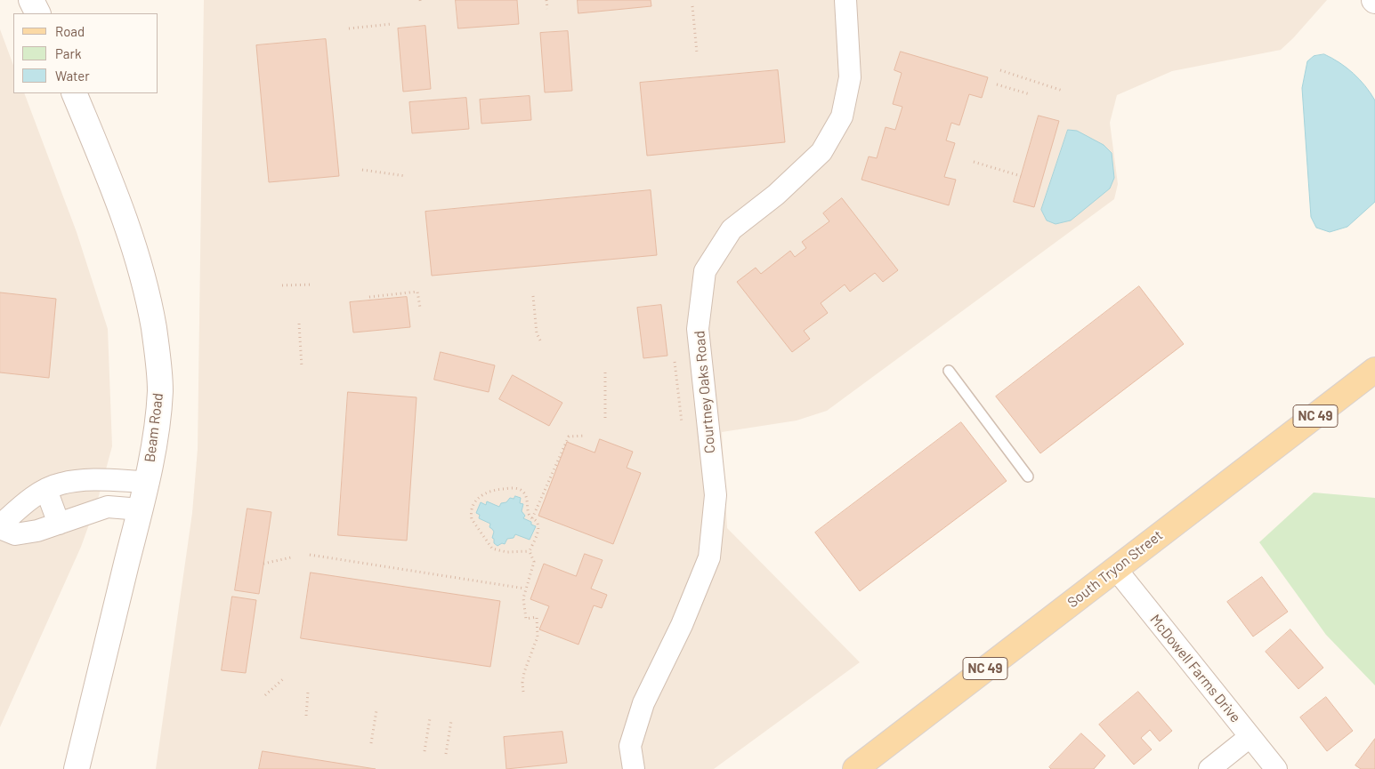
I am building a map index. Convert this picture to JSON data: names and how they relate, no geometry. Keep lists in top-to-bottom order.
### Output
{
  "streets": {
    "main road": ["NC 49", "South Tryon Street"],
    "street": ["Courtney Oaks Road", "Beam Road", "McDowell Farms Drive"]
  },
  "crossings": [
    ["South Tryon Street", "McDowell Farms Drive"]
  ],
  "legend": ["Road", "Park", "Water"]
}
